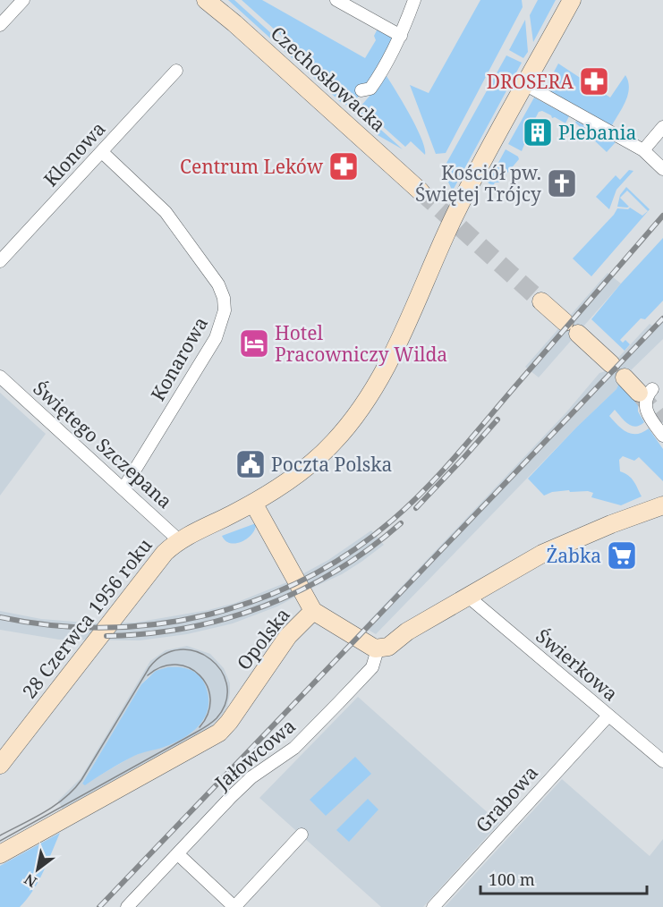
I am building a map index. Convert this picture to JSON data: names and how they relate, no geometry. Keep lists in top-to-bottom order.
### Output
{
  "streets": {
    "street": [
      "Czechosłowacka",
      "Klonowa",
      "Konarowa",
      "Świętego Szczepana",
      "28 Czerwca 1956 roku",
      "Opolska",
      "Świerkowa",
      "Jałowcowa",
      "Grabowa"
    ]
  },
  "crossings": [
    ["Klonowa", "Konarowa"],
    ["Konarowa", "Świętego Szczepana"],
    ["Świętego Szczepana", "28 Czerwca 1956 roku"],
    ["Opolska", "Jałowcowa"],
    ["Świerkowa", "Grabowa"]
  ],
  "places": {
    "pharmacy": ["DROSERA", "Centrum Leków"],
    "building": ["Plebania"],
    "church": ["Kościół pw. Świętej Trójcy"],
    "hotel": ["Hotel Pracowniczy Wilda"],
    "public building": ["Poczta Polska"],
    "supermarket": ["Żabka"]
  },
  "scale_bar": "100 m",
  "north": "bottom left"
}
